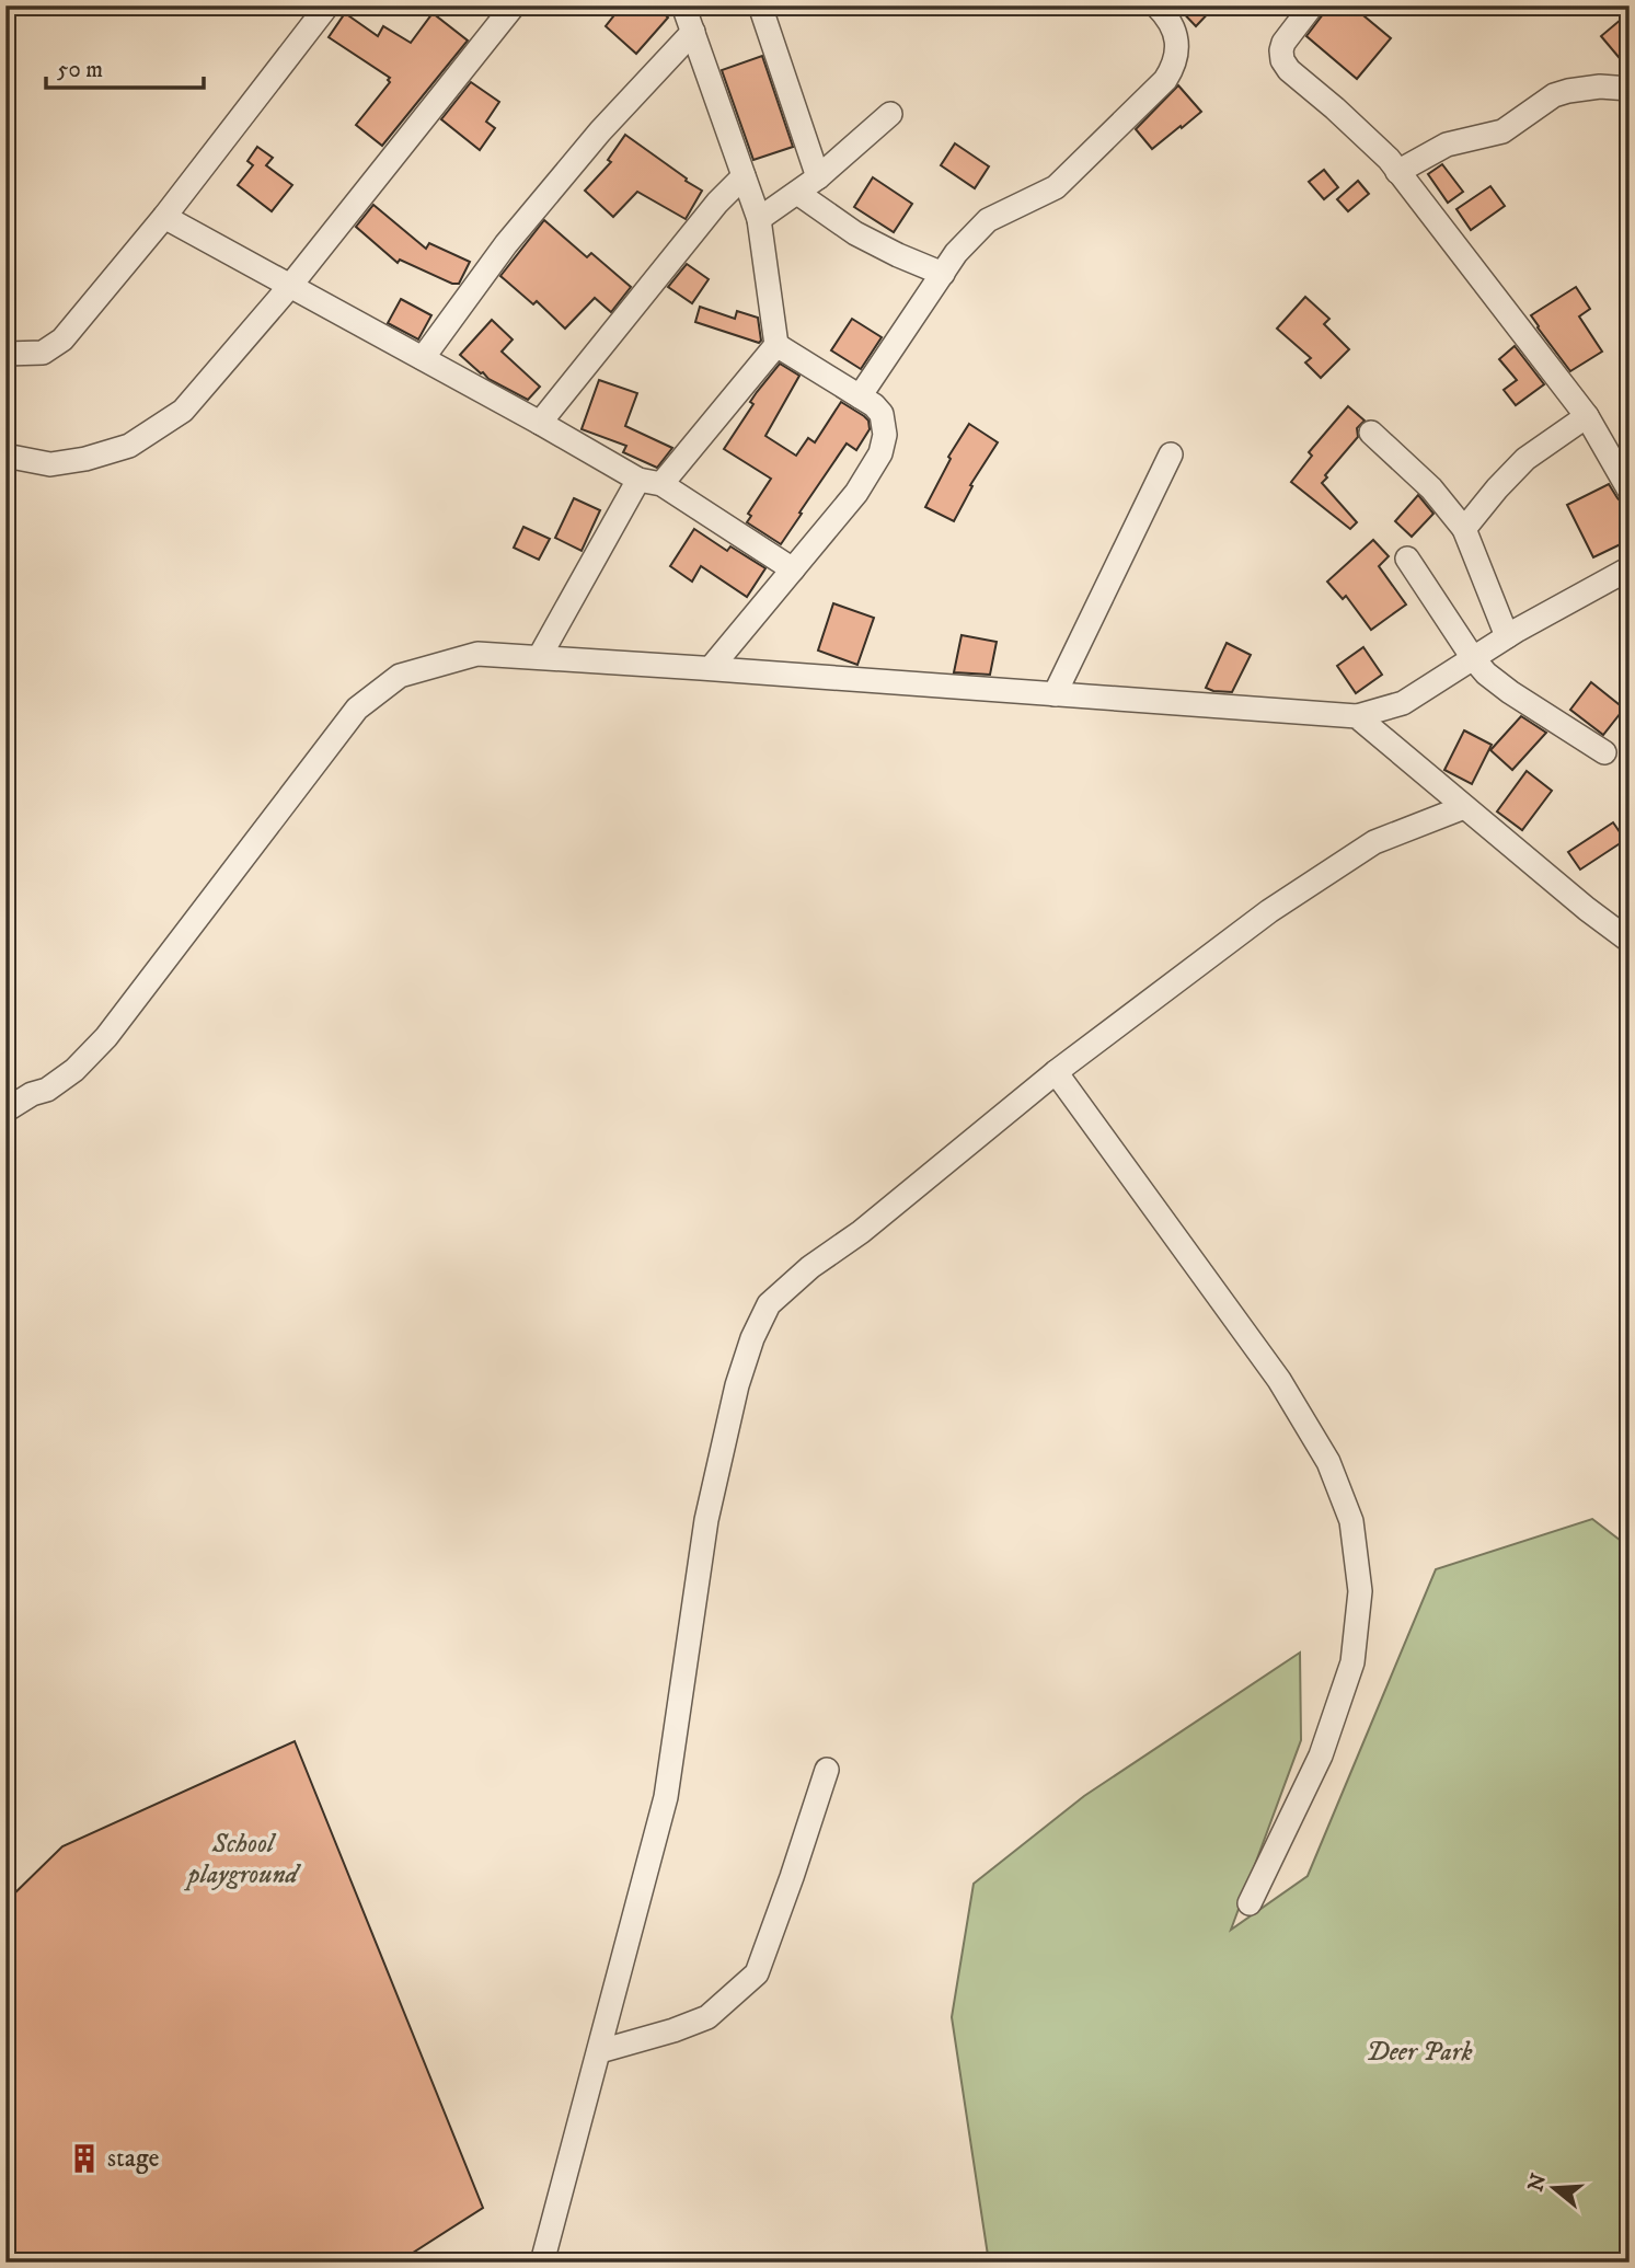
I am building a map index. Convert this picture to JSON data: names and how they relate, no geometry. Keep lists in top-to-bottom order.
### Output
{
  "parks": ["School playground", "Deer Park"],
  "places": {
    "building": ["stage"]
  },
  "scale_bar": "50 m",
  "north": "left"
}
